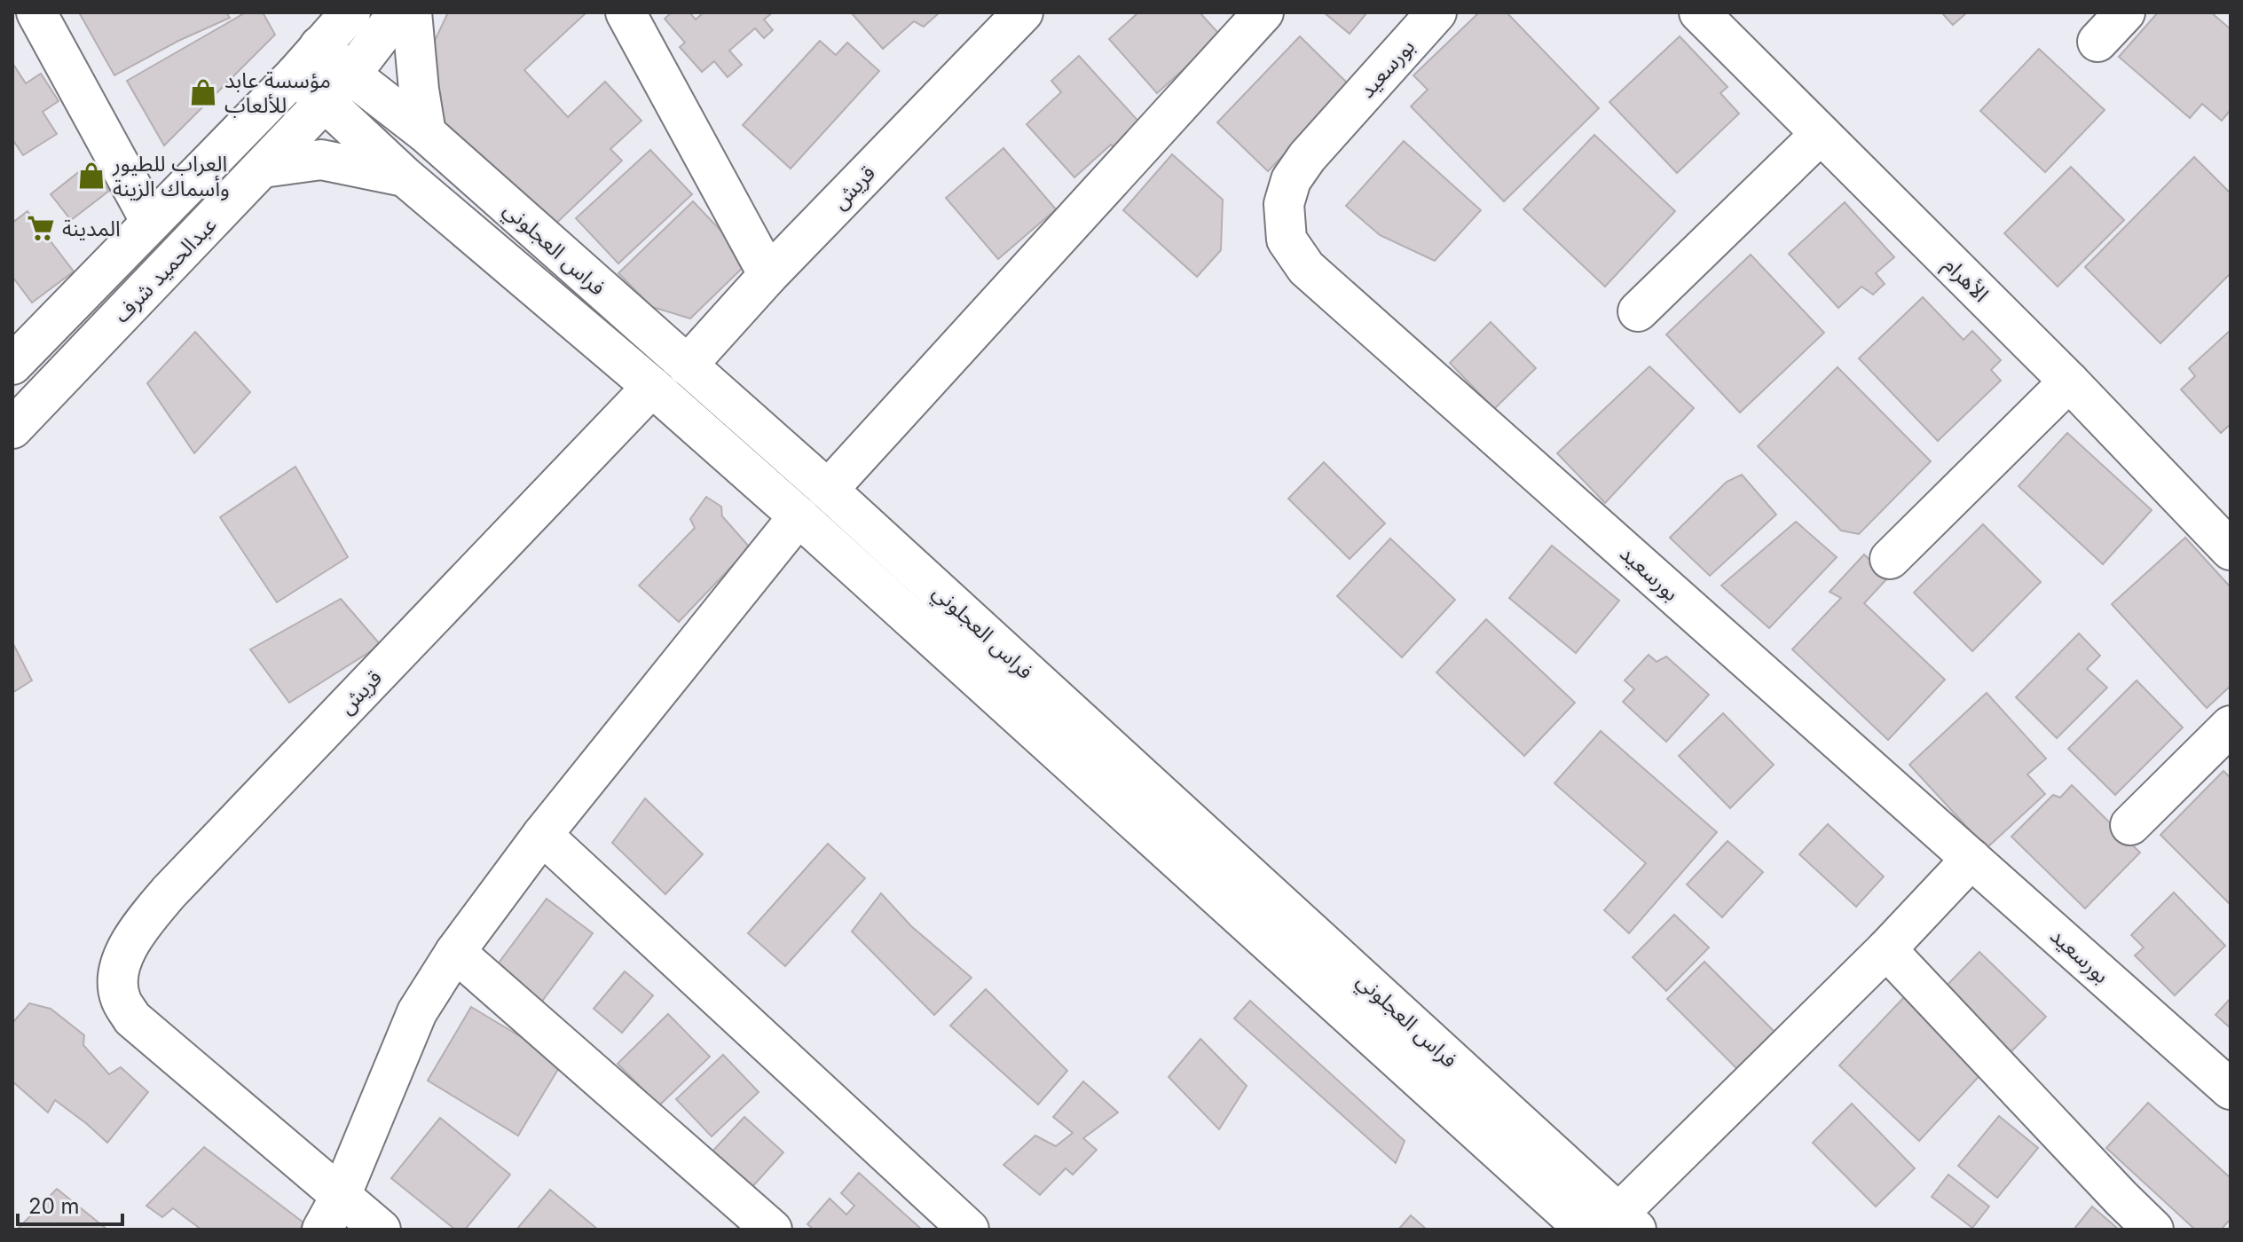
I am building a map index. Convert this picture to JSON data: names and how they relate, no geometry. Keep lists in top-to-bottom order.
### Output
{
  "streets": {
    "street": [
      "بورسعيد",
      "قريش",
      "فراس العجلوني",
      "عبدالحميد شرف",
      "الأهرام"
    ]
  },
  "crossings": [
    ["قريش", "فراس العجلوني"],
    ["فراس العجلوني", "عبدالحميد شرف"]
  ],
  "places": {
    "shop": ["مؤسسة عابد للألعاب", "العراب للطيور وأسماك الزينة"],
    "supermarket": ["المدينة"]
  },
  "scale_bar": "20 m"
}
